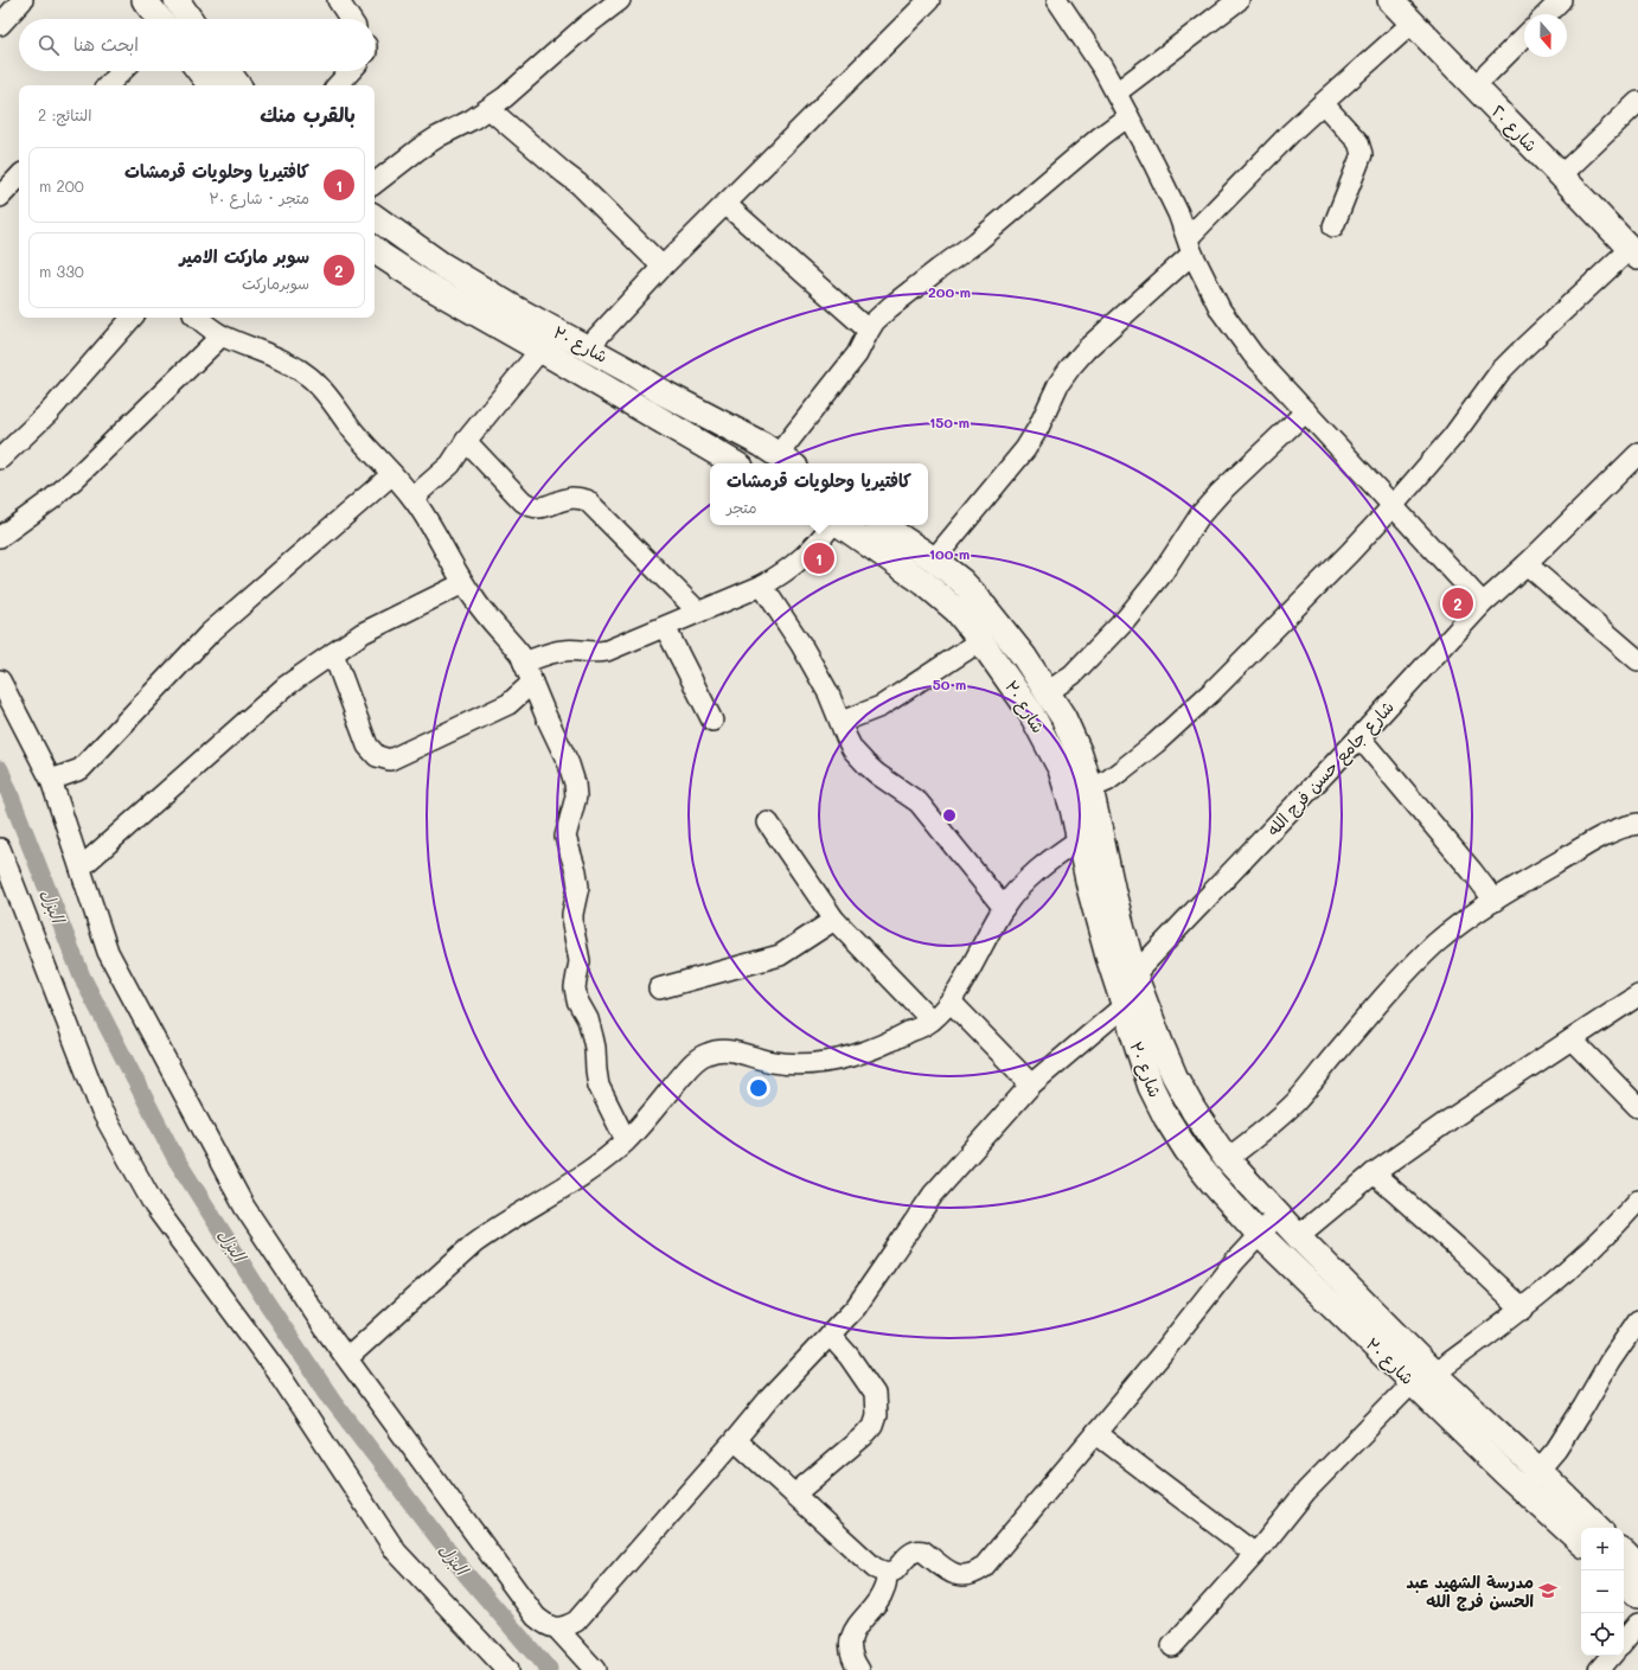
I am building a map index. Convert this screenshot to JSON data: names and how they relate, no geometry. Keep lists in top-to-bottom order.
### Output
{
  "streets": {
    "street": ["شارع ٢٠", "شارع ٣٠", "شارع جامع حسن فرج الله"]
  },
  "crossings": [
    ["شارع ٣٠", "شارع جامع حسن فرج الله"]
  ],
  "water": ["البزل"],
  "places": {
    "school or university": ["مدرسة الشهيد عبد الحسن فرج الله"]
  },
  "north": "bottom",
  "page": {
    "search": "ابحث هنا",
    "heading": ["بالقرب منك", "النتائج: 2"],
    "list": [
      {
        "mark": "1",
        "name": "كافتيريا وحلويات قرمشات",
        "note": "متجر · شارع ٣٠",
        "value": "200 m"
      },
      {
        "mark": "2",
        "name": "سوبر ماركت الامير",
        "note": "سوبرماركت",
        "value": "330 m"
      }
    ],
    "popup": ["كافتيريا وحلويات قرمشات", "متجر"],
    "pins": ["1", "2"],
    "map_buttons": ["+", "−"]
  },
  "rings": [
    "200 m",
    "150 m",
    "100 m",
    "50 m"
  ]
}
